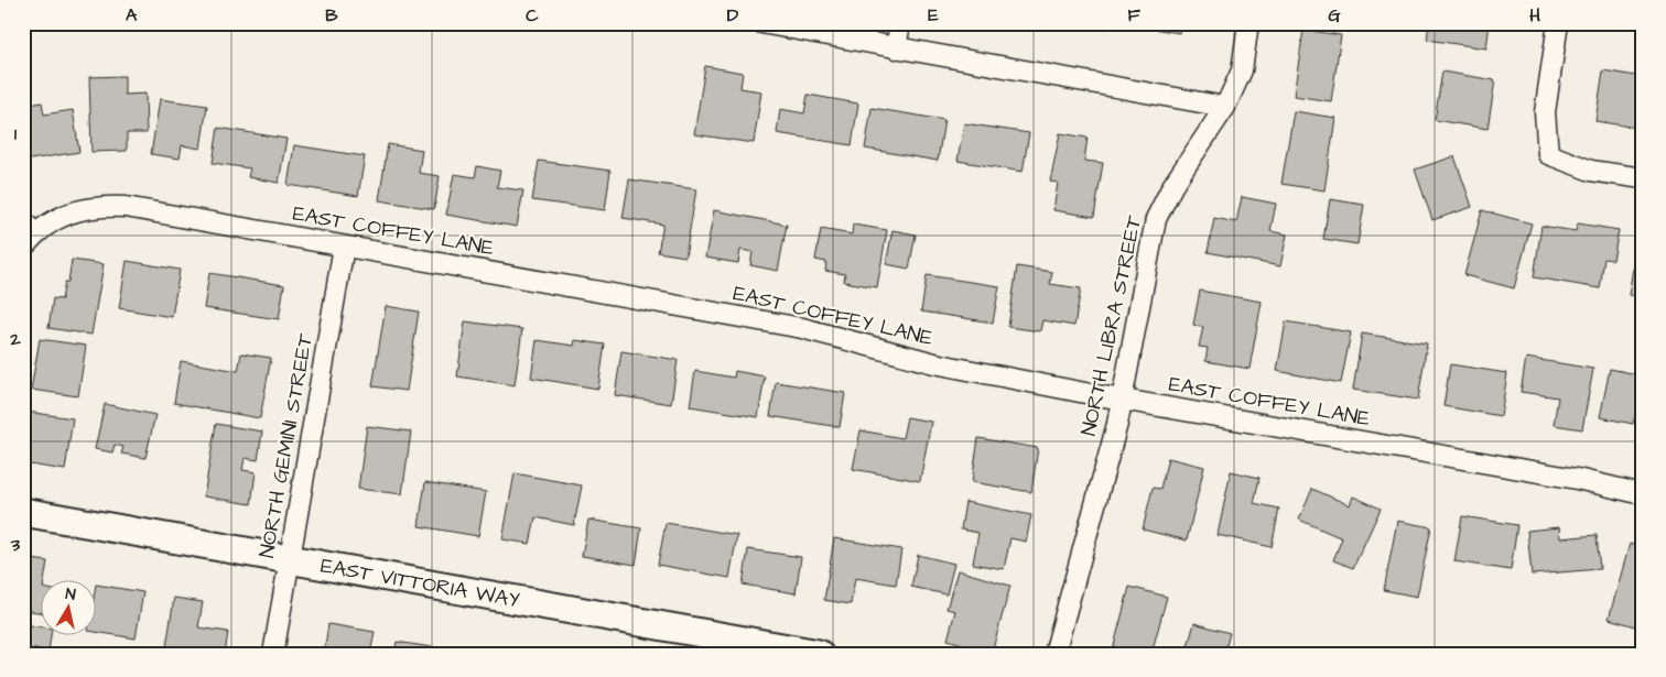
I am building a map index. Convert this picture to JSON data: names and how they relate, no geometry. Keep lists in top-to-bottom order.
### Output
{
  "streets": {
    "street": [
      "EAST COFFEY LANE",
      "NORTH LIBRA STREET",
      "NORTH GEMINI STREET",
      "EAST VITTORIA WAY"
    ]
  },
  "crossings": [
    ["EAST COFFEY LANE", "NORTH LIBRA STREET"],
    ["EAST COFFEY LANE", "NORTH GEMINI STREET"],
    ["NORTH GEMINI STREET", "EAST VITTORIA WAY"]
  ],
  "north": "top",
  "grid": {
    "columns": [
      "A",
      "B",
      "C",
      "D",
      "E",
      "F",
      "G",
      "H"
    ],
    "rows": ["1", "2", "3"]
  }
}
